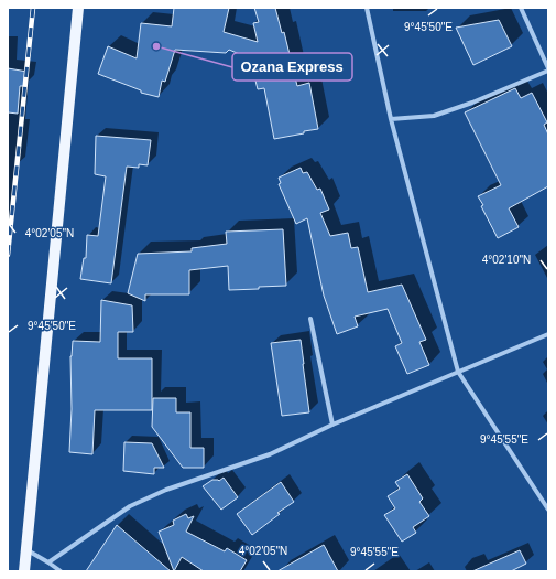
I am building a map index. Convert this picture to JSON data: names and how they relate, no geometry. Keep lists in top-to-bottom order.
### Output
{
  "places": ["Ozana Express"],
  "coordinates": [
    "9°45'50\"E",
    "4°02'05\"N",
    "4°02'10\"N",
    "9°45'55\"E"
  ]
}
